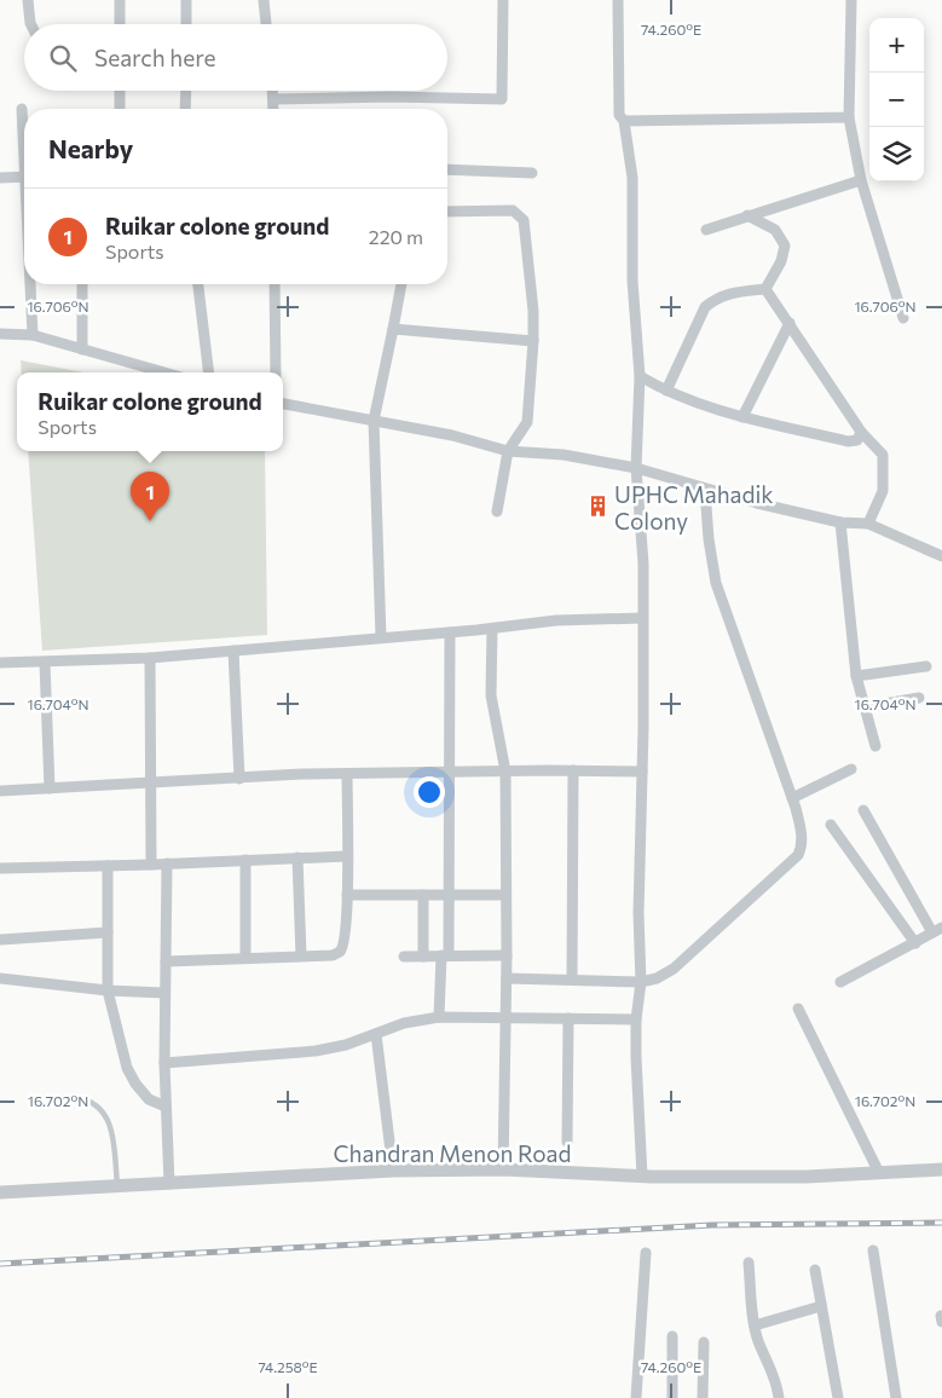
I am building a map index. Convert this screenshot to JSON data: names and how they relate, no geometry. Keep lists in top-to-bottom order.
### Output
{
  "streets": {
    "street": ["Chandran Menon Road"]
  },
  "places": {
    "building": ["UPHC Mahadik Colony"]
  },
  "page": {
    "map_buttons": ["+", "−"],
    "search": "Search here",
    "heading": "Nearby",
    "list": [
      {
        "mark": "1",
        "name": "Ruikar colone ground",
        "note": "Sports",
        "value": "220 m"
      }
    ],
    "popup": ["Ruikar colone ground", "Sports"],
    "pins": "1"
  },
  "coordinates": [
    "74.260°E",
    "16.706°N",
    "16.704°N",
    "16.702°N",
    "74.258°E"
  ]
}
